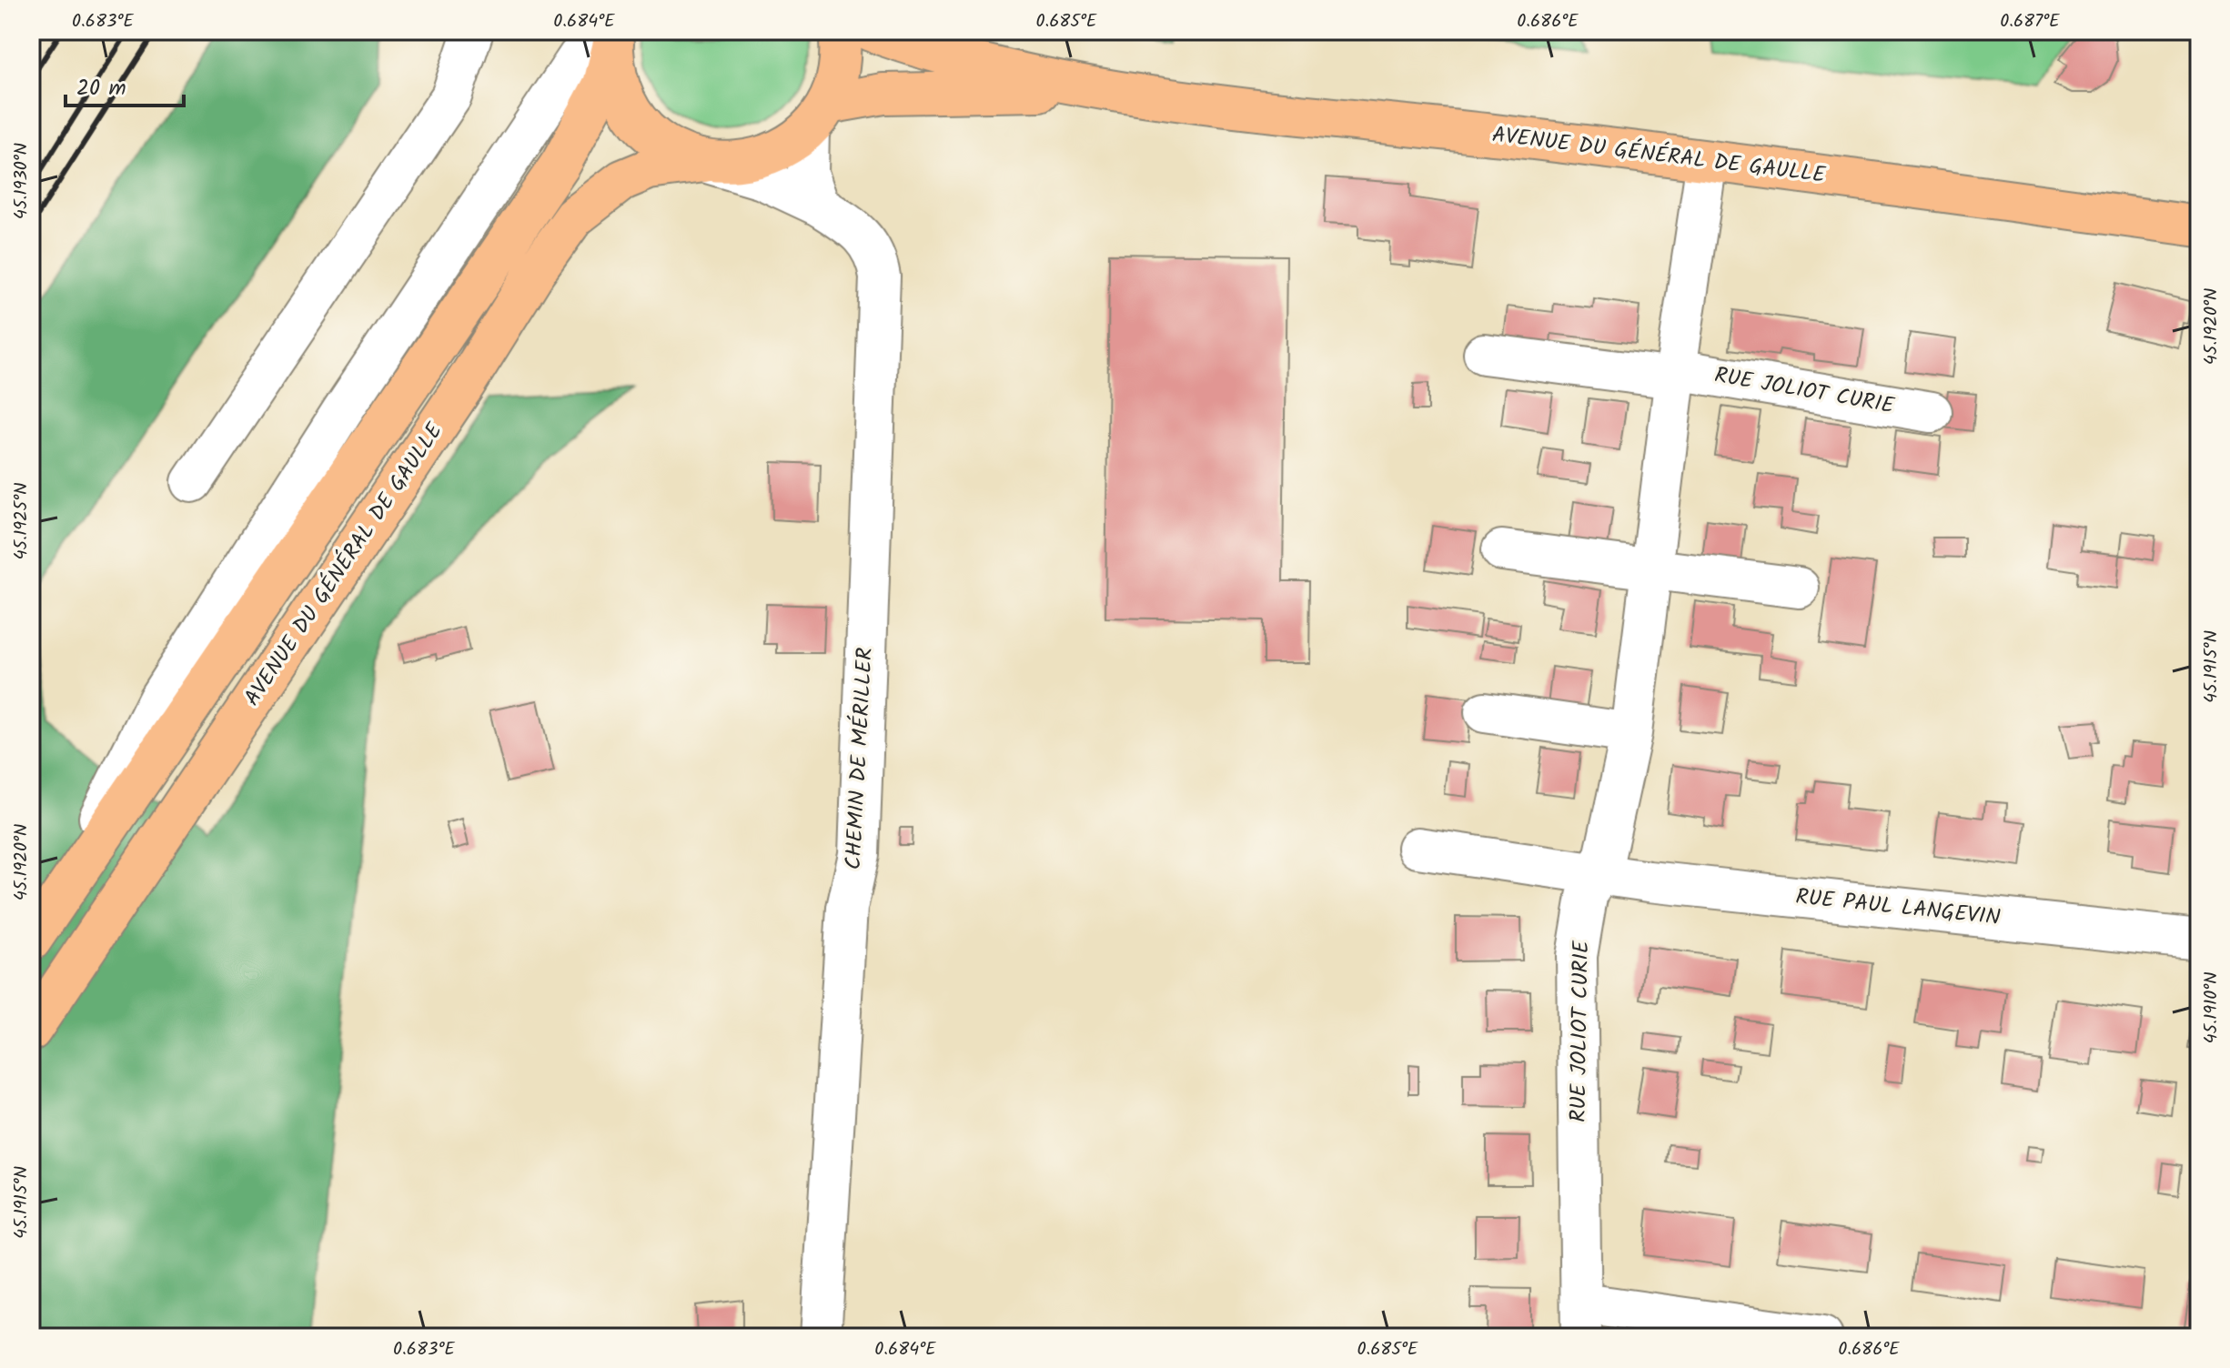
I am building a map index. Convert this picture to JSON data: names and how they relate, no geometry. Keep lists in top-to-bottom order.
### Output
{
  "streets": {
    "main road": ["AVENUE DU GÉNÉRAL DE GAULLE"],
    "street": ["RUE JOLIOT CURIE", "CHEMIN DE MÉRILLER", "RUE PAUL LANGEVIN"]
  },
  "crossings": [
    ["AVENUE DU GÉNÉRAL DE GAULLE", "RUE JOLIOT CURIE"],
    ["AVENUE DU GÉNÉRAL DE GAULLE", "CHEMIN DE MÉRILLER"],
    ["RUE JOLIOT CURIE", "RUE PAUL LANGEVIN"]
  ],
  "scale_bar": "20 m",
  "coordinates": [
    "0.683°E",
    "0.684°E",
    "0.685°E",
    "0.686°E",
    "0.687°E",
    "45.1930°N",
    "45.1920°N",
    "45.1925°N",
    "45.1915°N",
    "45.1910°N"
  ]
}
